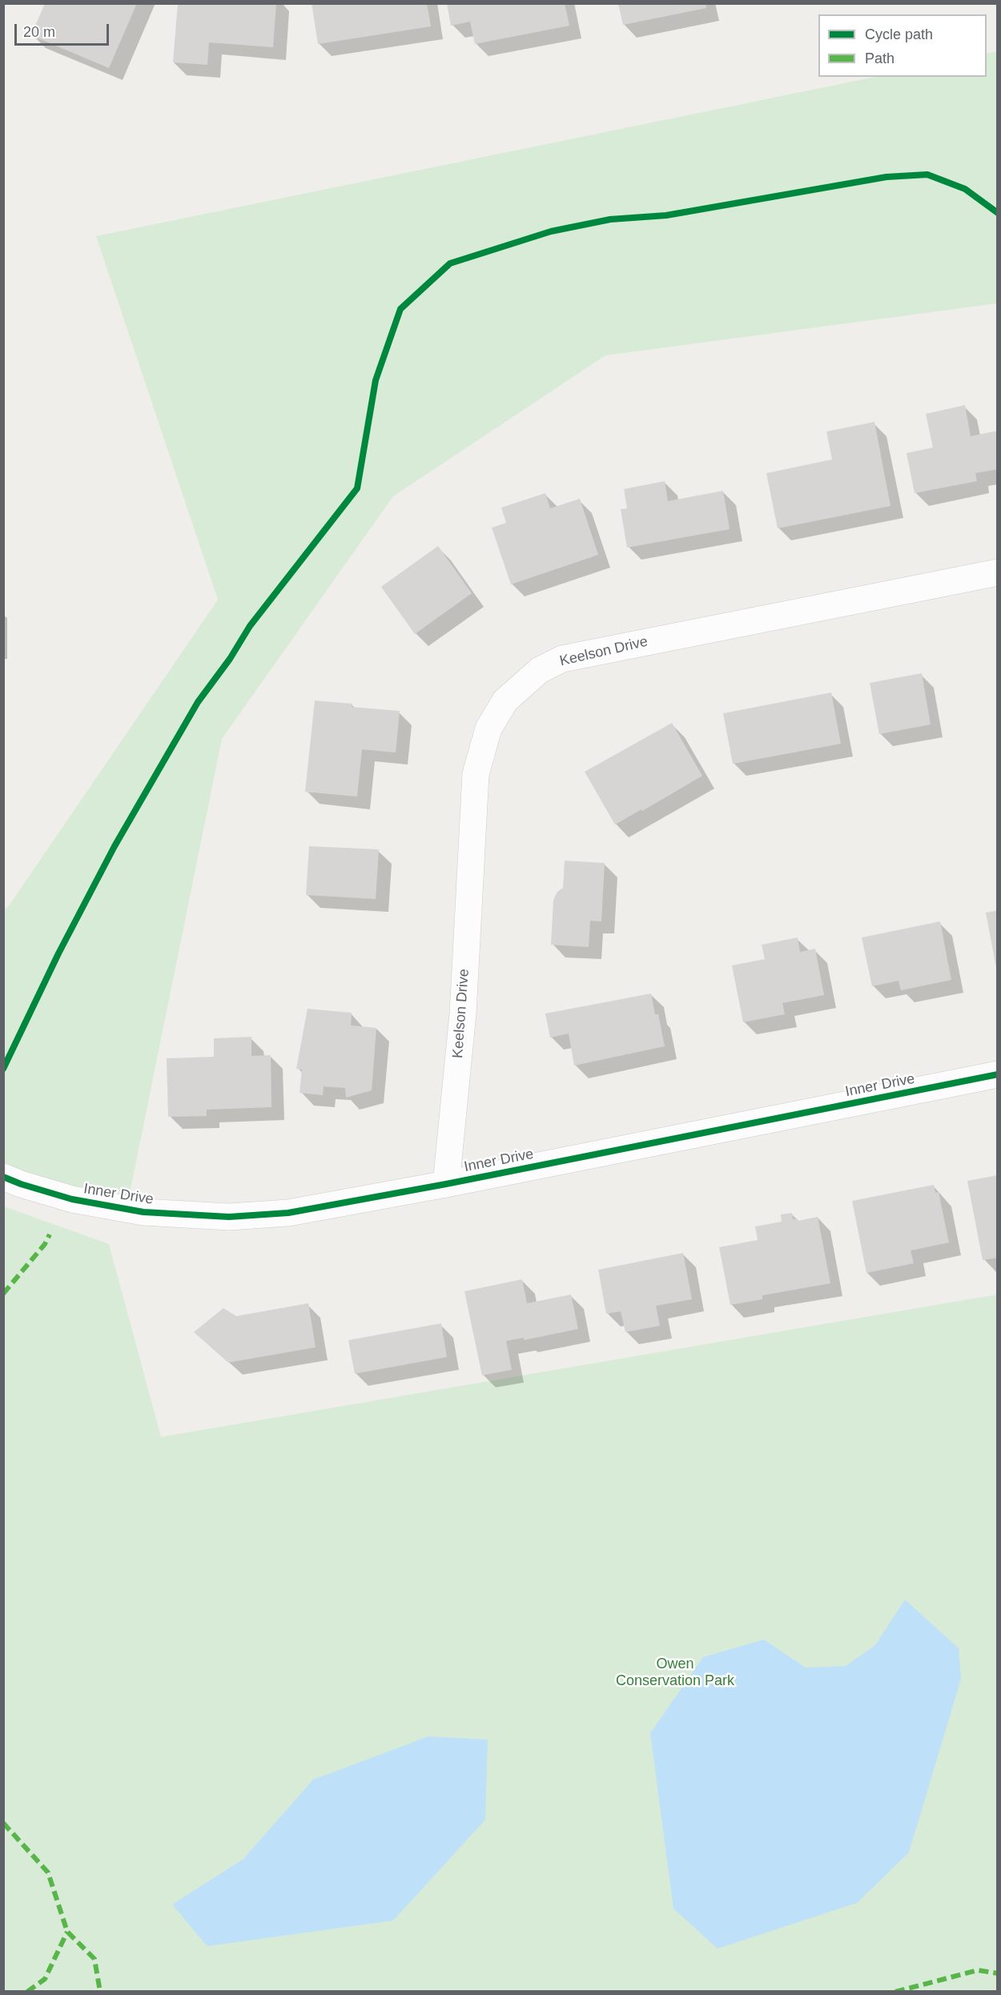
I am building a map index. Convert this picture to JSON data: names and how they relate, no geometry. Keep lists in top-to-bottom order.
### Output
{
  "streets": {
    "street": ["Keelson Drive", "Inner Drive"]
  },
  "crossings": [
    ["Keelson Drive", "Inner Drive"]
  ],
  "parks": ["Owen Conservation Park"],
  "legend": ["Cycle path", "Path"],
  "scale_bar": "20 m"
}
